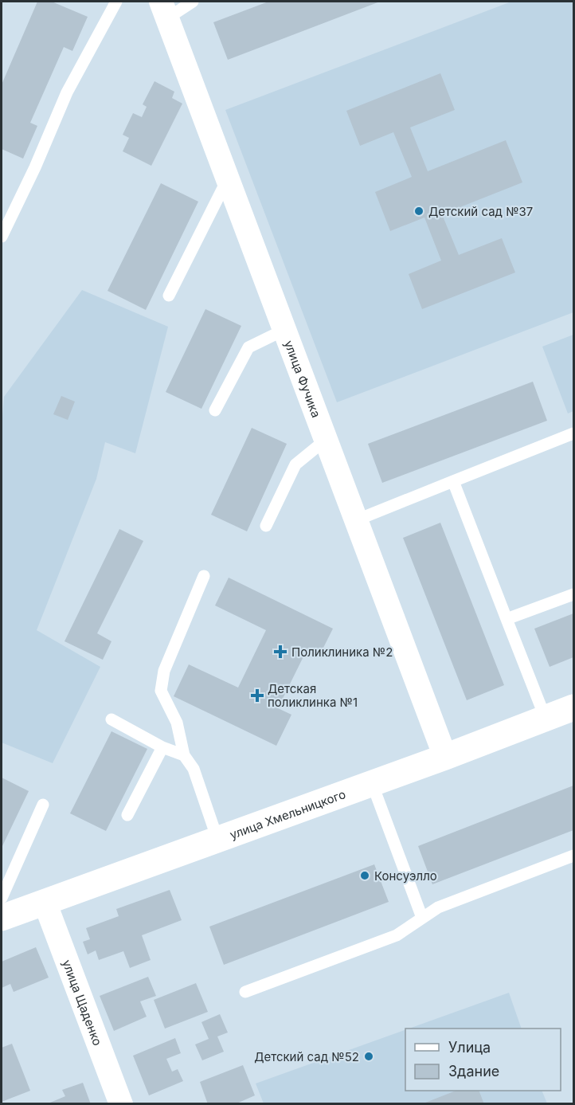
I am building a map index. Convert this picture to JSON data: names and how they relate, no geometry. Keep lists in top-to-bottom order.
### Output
{
  "streets": {
    "street": ["улица Фучика", "улица Хмельницкого", "улица Щаденко"]
  },
  "crossings": [
    ["улица Фучика", "улица Хмельницкого"],
    ["улица Хмельницкого", "улица Щаденко"]
  ],
  "places": {
    "other": ["Детский сад №37", "Консуэлло", "Детский сад №52"],
    "health": ["Поликлиника №2", "Детская поликлинка №1"]
  },
  "legend": ["Улица", "Здание"]
}
